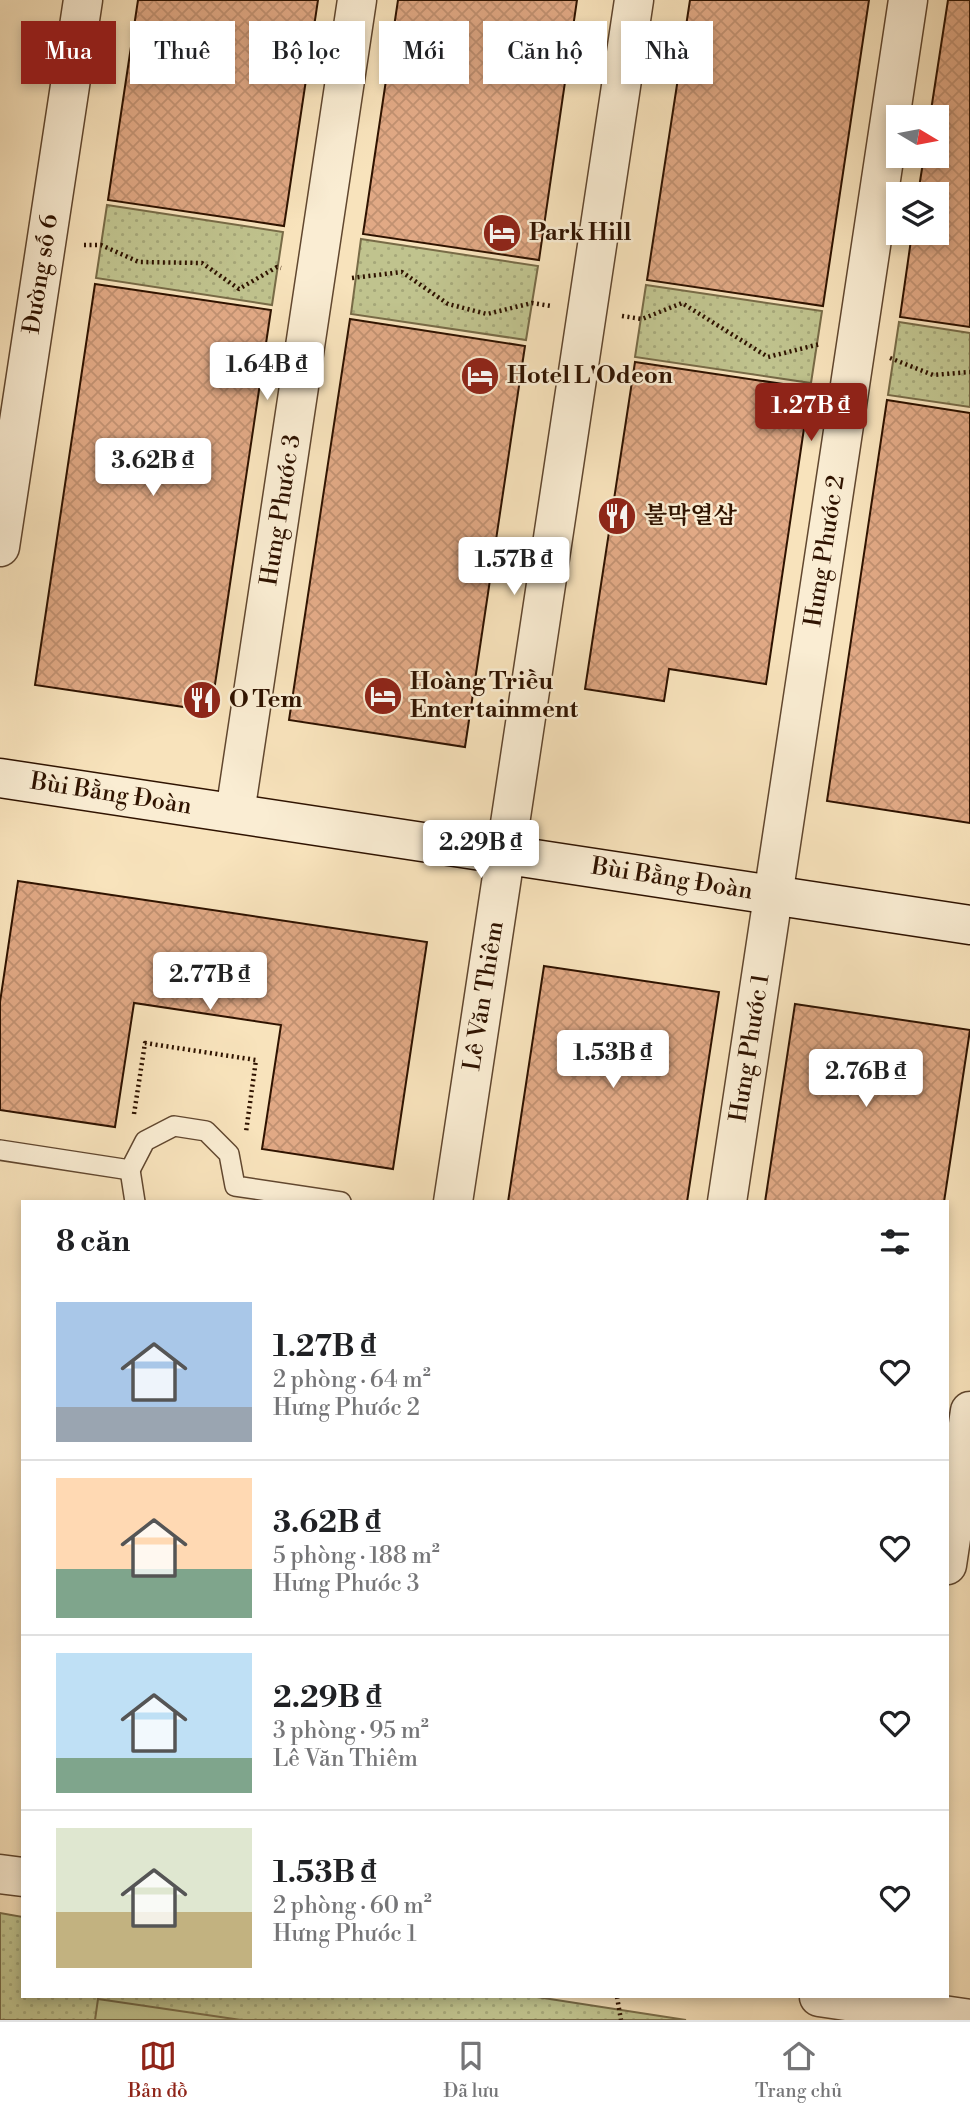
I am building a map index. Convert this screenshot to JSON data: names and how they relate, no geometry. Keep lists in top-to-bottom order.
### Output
{
  "streets": {
    "street": [
      "Đường số 6",
      "Hưng Phước 3",
      "Hưng Phước 2",
      "Bùi Bằng Đoàn",
      "Lê Văn Thiêm",
      "Hưng Phước 1"
    ]
  },
  "crossings": [
    ["Hưng Phước 3", "Bùi Bằng Đoàn"],
    ["Hưng Phước 2", "Bùi Bằng Đoàn"],
    ["Hưng Phước 2", "Hưng Phước 1"],
    ["Bùi Bằng Đoàn", "Lê Văn Thiêm"],
    ["Bùi Bằng Đoàn", "Hưng Phước 1"]
  ],
  "places": {
    "hotel": ["Park Hill", "Hotel L'Odeon", "Hoàng Triều Entertainment"],
    "restaurant": ["불막열삼", "O Tem"]
  },
  "north": "right",
  "page": {
    "chip": [
      "Mua",
      "Thuê",
      "Bộ lọc",
      "Mới",
      "Căn hộ",
      "Nhà"
    ],
    "price": [
      "1.64B ₫",
      "1.27B ₫",
      "3.62B ₫",
      "1.57B ₫",
      "2.29B ₫",
      "2.77B ₫",
      "1.53B ₫",
      "2.76B ₫"
    ],
    "heading": "8 căn",
    "list": [
      {
        "name": "1.27B ₫",
        "note": "2 phòng · 64 m² · Hưng Phước 2"
      },
      {
        "name": "3.62B ₫",
        "note": "5 phòng · 188 m² · Hưng Phước 3"
      },
      {
        "name": "2.29B ₫",
        "note": "3 phòng · 95 m² · Lê Văn Thiêm"
      },
      {
        "name": "1.53B ₫",
        "note": "2 phòng · 60 m² · Hưng Phước 1"
      }
    ],
    "tabs": ["Bản đồ", "Đã lưu", "Trang chủ"]
  }
}
